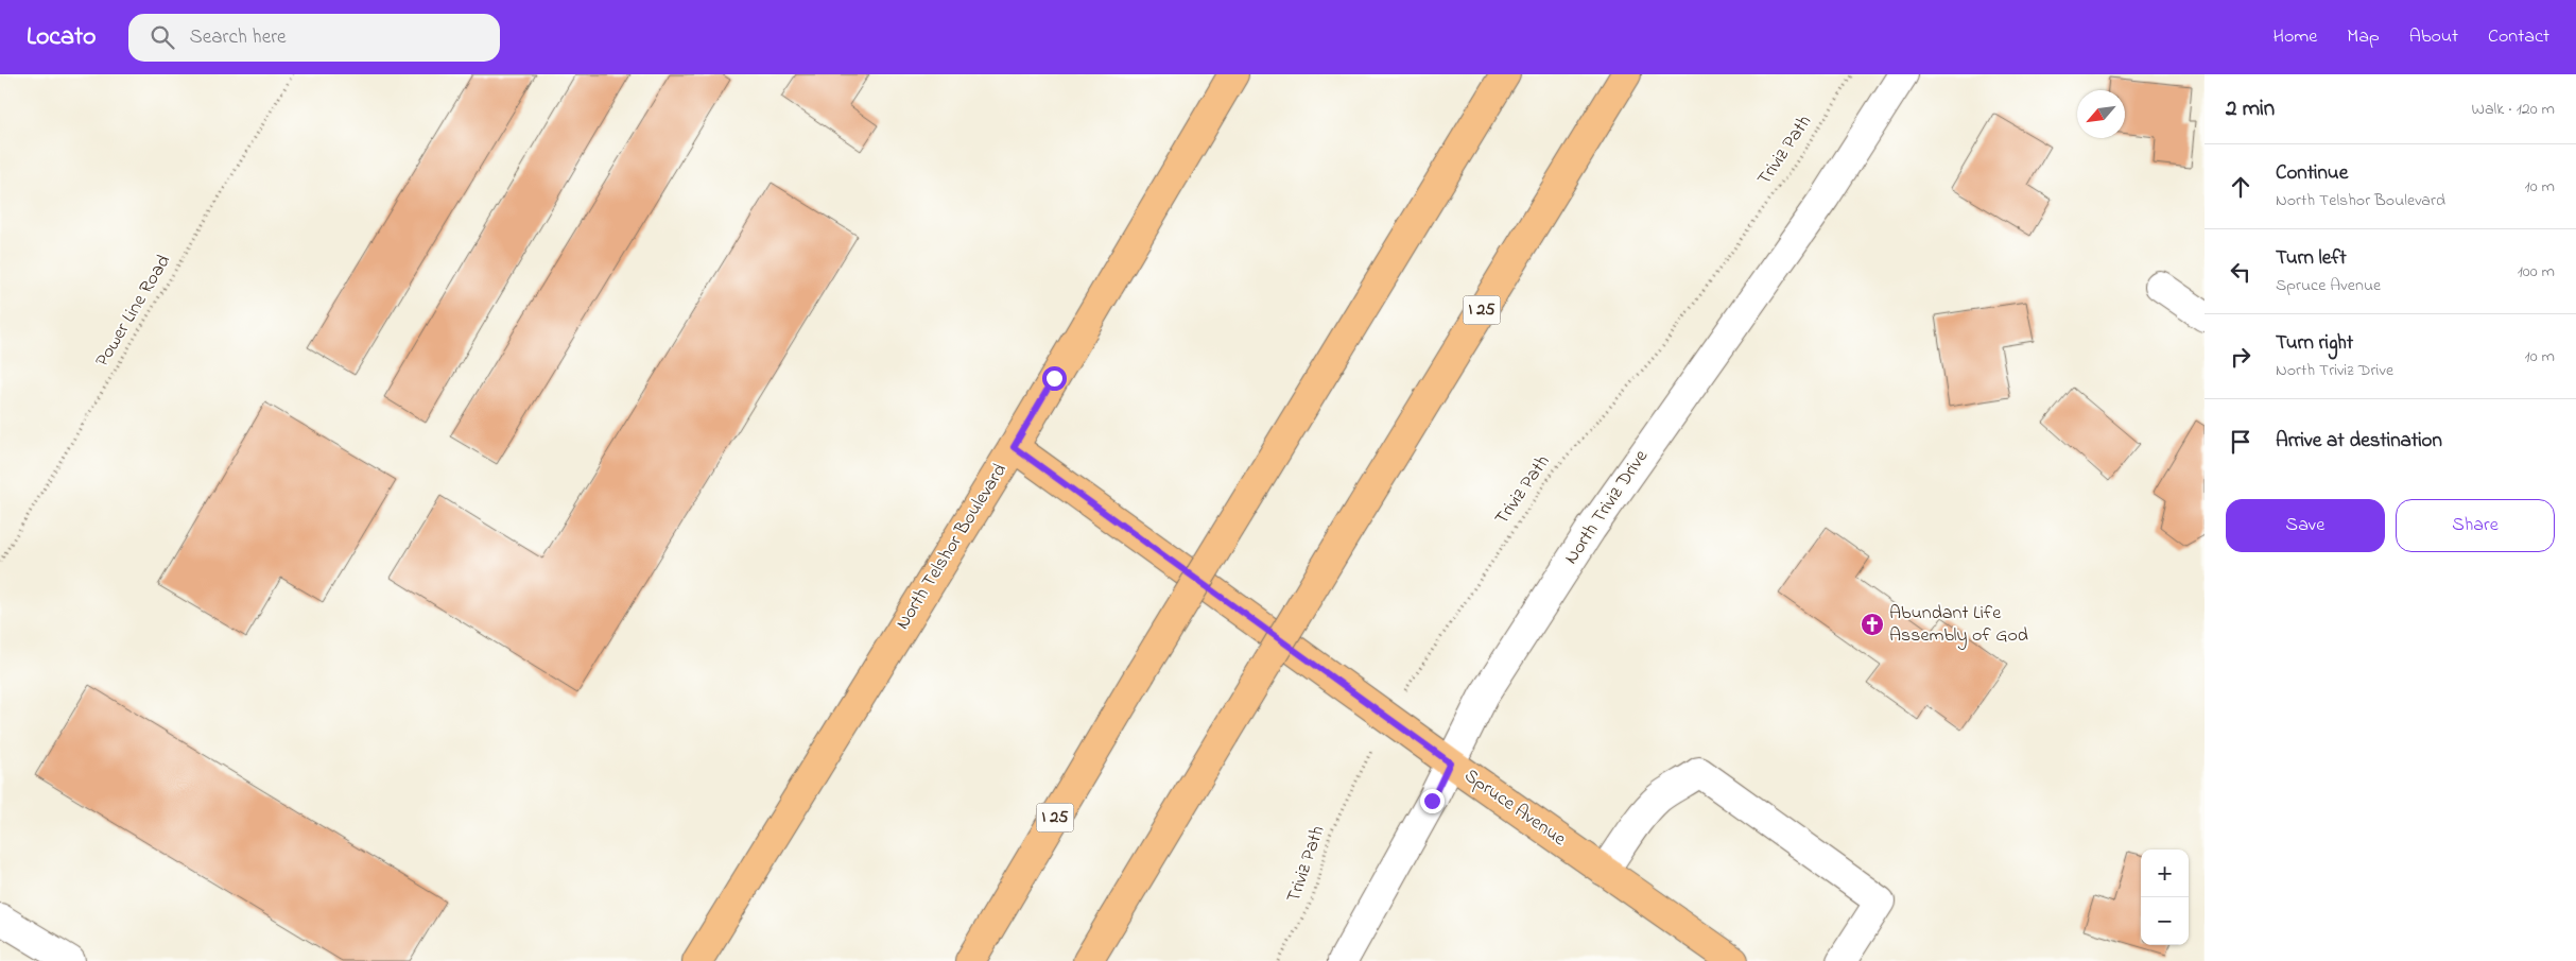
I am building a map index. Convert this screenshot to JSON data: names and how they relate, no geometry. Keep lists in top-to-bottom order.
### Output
{
  "streets": {
    "main road": ["I 25", "North Telshor Boulevard", "Spruce Avenue"],
    "street": ["North Triviz Drive"],
    "path": ["Triviz Path", "Power Line Road"]
  },
  "crossings": [
    ["North Triviz Drive", "Spruce Avenue"],
    ["North Telshor Boulevard", "Spruce Avenue"]
  ],
  "places": {
    "church": ["Abundant Life Assembly of God"]
  },
  "north": "bottom left",
  "page": {
    "header": "Locato",
    "search": "Search here",
    "nav": [
      "Home",
      "Map",
      "About",
      "Contact"
    ],
    "heading": ["2 min", "Walk · 120 m"],
    "list": [
      ["Continue", "North Telshor Boulevard", "10 m"],
      ["Turn left", "Spruce Avenue", "100 m"],
      ["Turn right", "North Triviz Drive", "10 m"],
      "Arrive at destination"
    ],
    "buttons": ["Save", "Share"],
    "map_buttons": ["+", "−"]
  }
}
